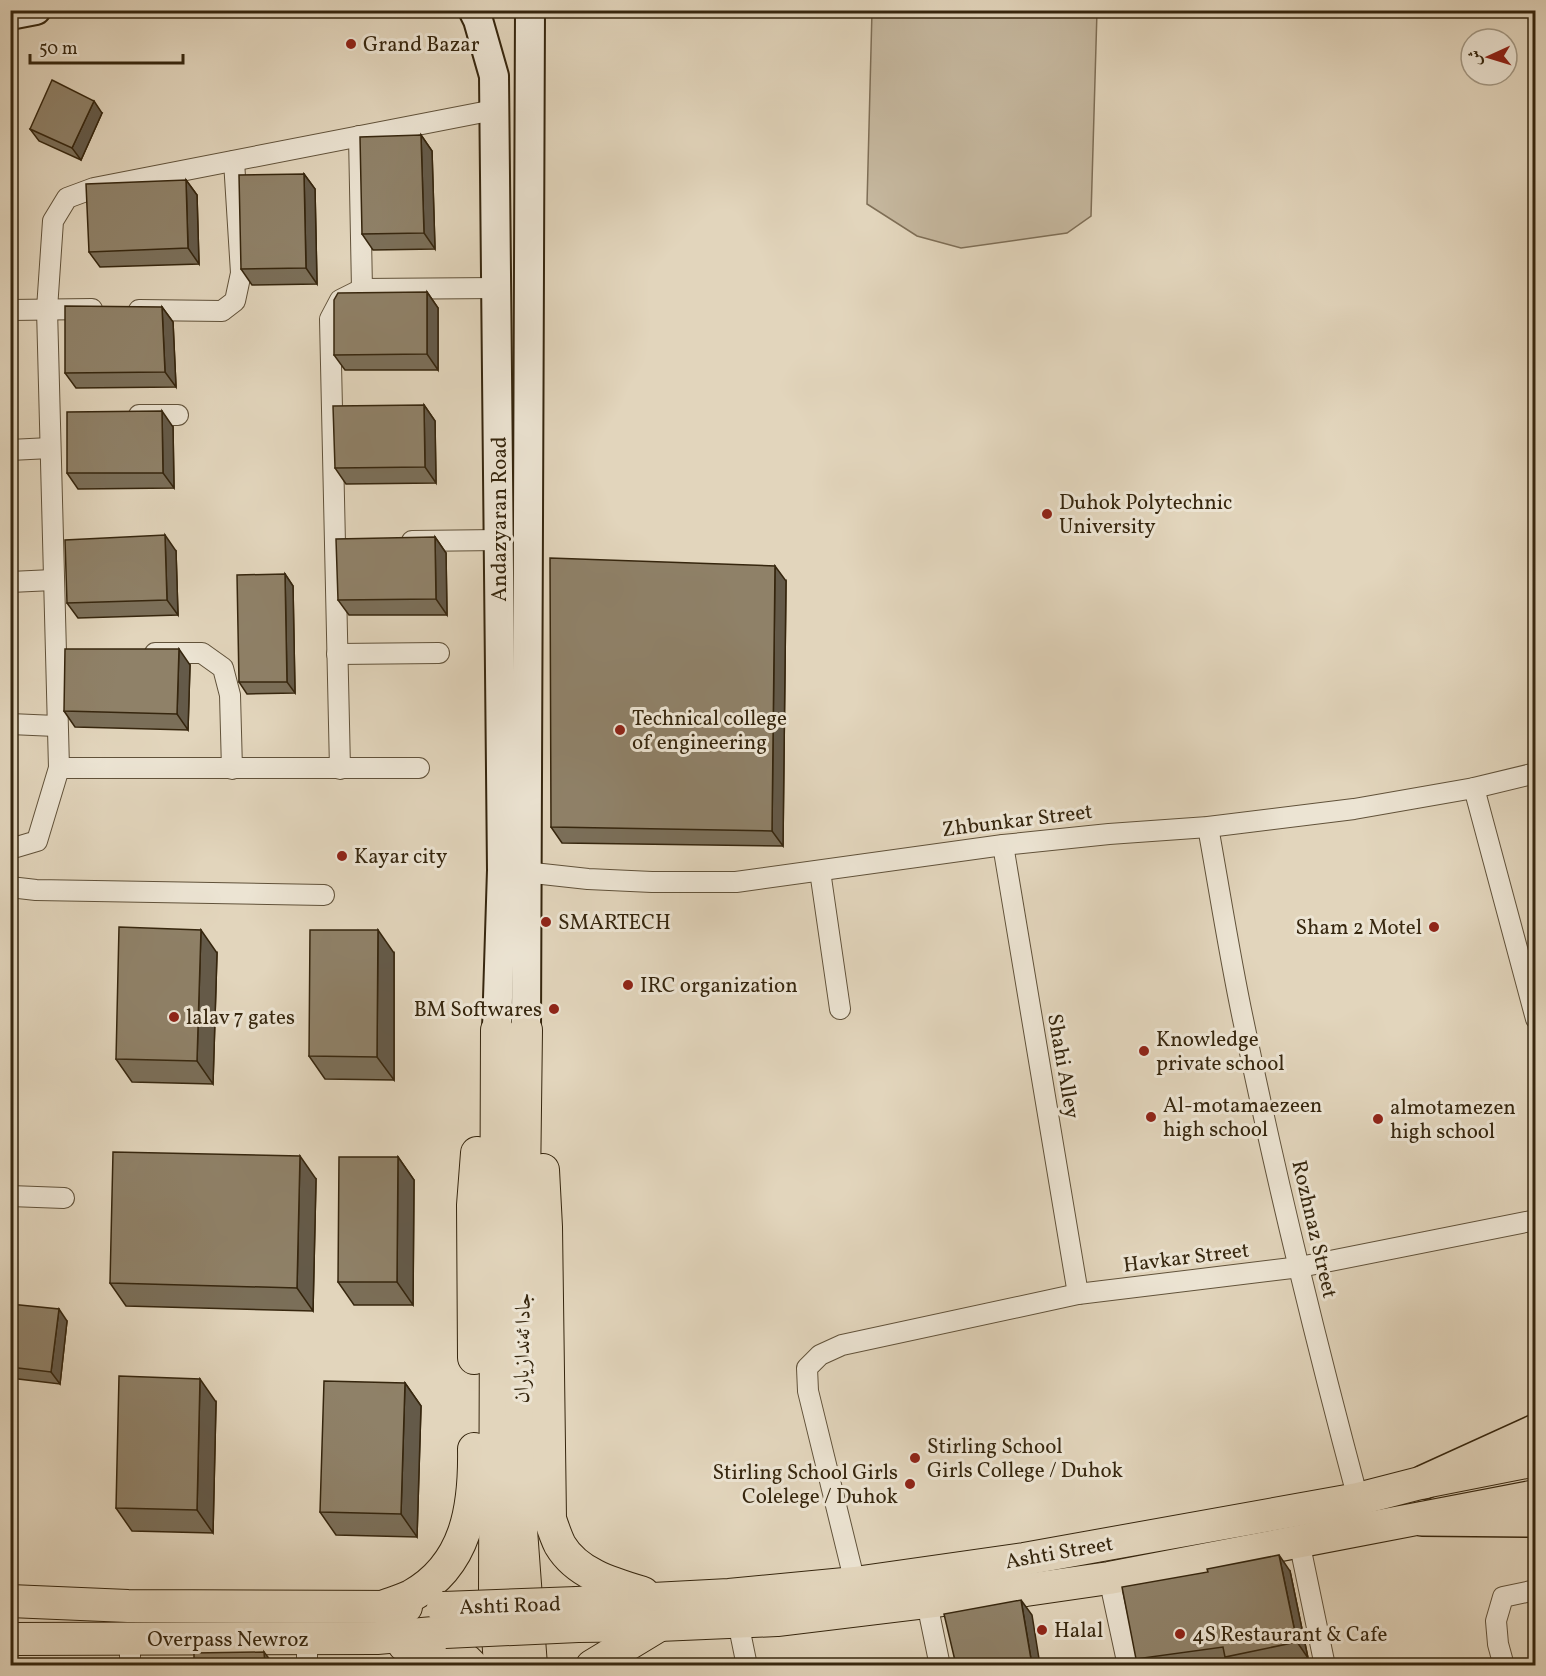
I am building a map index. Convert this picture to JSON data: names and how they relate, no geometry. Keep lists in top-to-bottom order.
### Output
{
  "streets": {
    "main road": [
      "Andazyaran Road",
      "جادا ئەندازیاران",
      "Ashti Street",
      "Ashti Road",
      "Overpass Newroz"
    ],
    "street": [
      "Zhbunkar Street",
      "Shahi Alley",
      "Rozhnaz Street",
      "Havkar Street"
    ]
  },
  "crossings": [
    ["Andazyaran Road", "Zhbunkar Street"],
    ["Andazyaran Road", "جادا ئەندازیاران"],
    ["Zhbunkar Street", "Shahi Alley"],
    ["Zhbunkar Street", "Rozhnaz Street"],
    ["Shahi Alley", "Havkar Street"],
    ["Rozhnaz Street", "Havkar Street"],
    ["Rozhnaz Street", "Ashti Street"],
    ["Havkar Street", "Ashti Street"],
    ["Ashti Street", "Ashti Road"],
    ["Ashti Road", "Overpass Newroz"]
  ],
  "places": [
    "Grand Bazar",
    "Duhok Polytechnic University",
    "Technical college of engineering",
    "Kayar city",
    "SMARTECH",
    "Sham 2 Motel",
    "IRC organization",
    "BM Softwares",
    "lalav 7 gates",
    "Knowledge private school",
    "Al-motamaezeen high school",
    "almotamezen high school",
    "Stirling School Girls College / Duhok",
    "Stirling School Girls Colelege / Duhok",
    "Halal",
    "4S Restaurant & Cafe"
  ],
  "scale_bar": "50 m",
  "north": "left"
}
